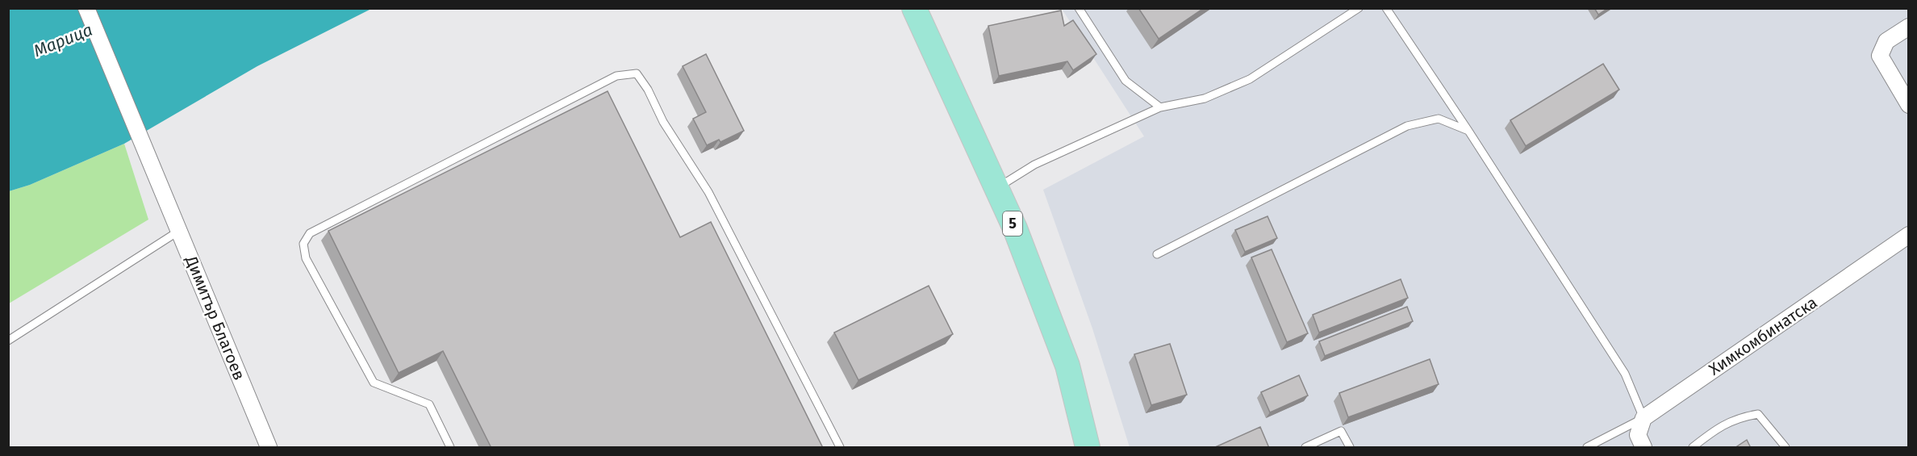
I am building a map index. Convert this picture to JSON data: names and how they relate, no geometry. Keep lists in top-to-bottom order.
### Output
{
  "streets": {
    "main road": ["5"],
    "street": ["Димитър Благоев", "Химкомбинатска"]
  },
  "water": ["Марица"]
}
